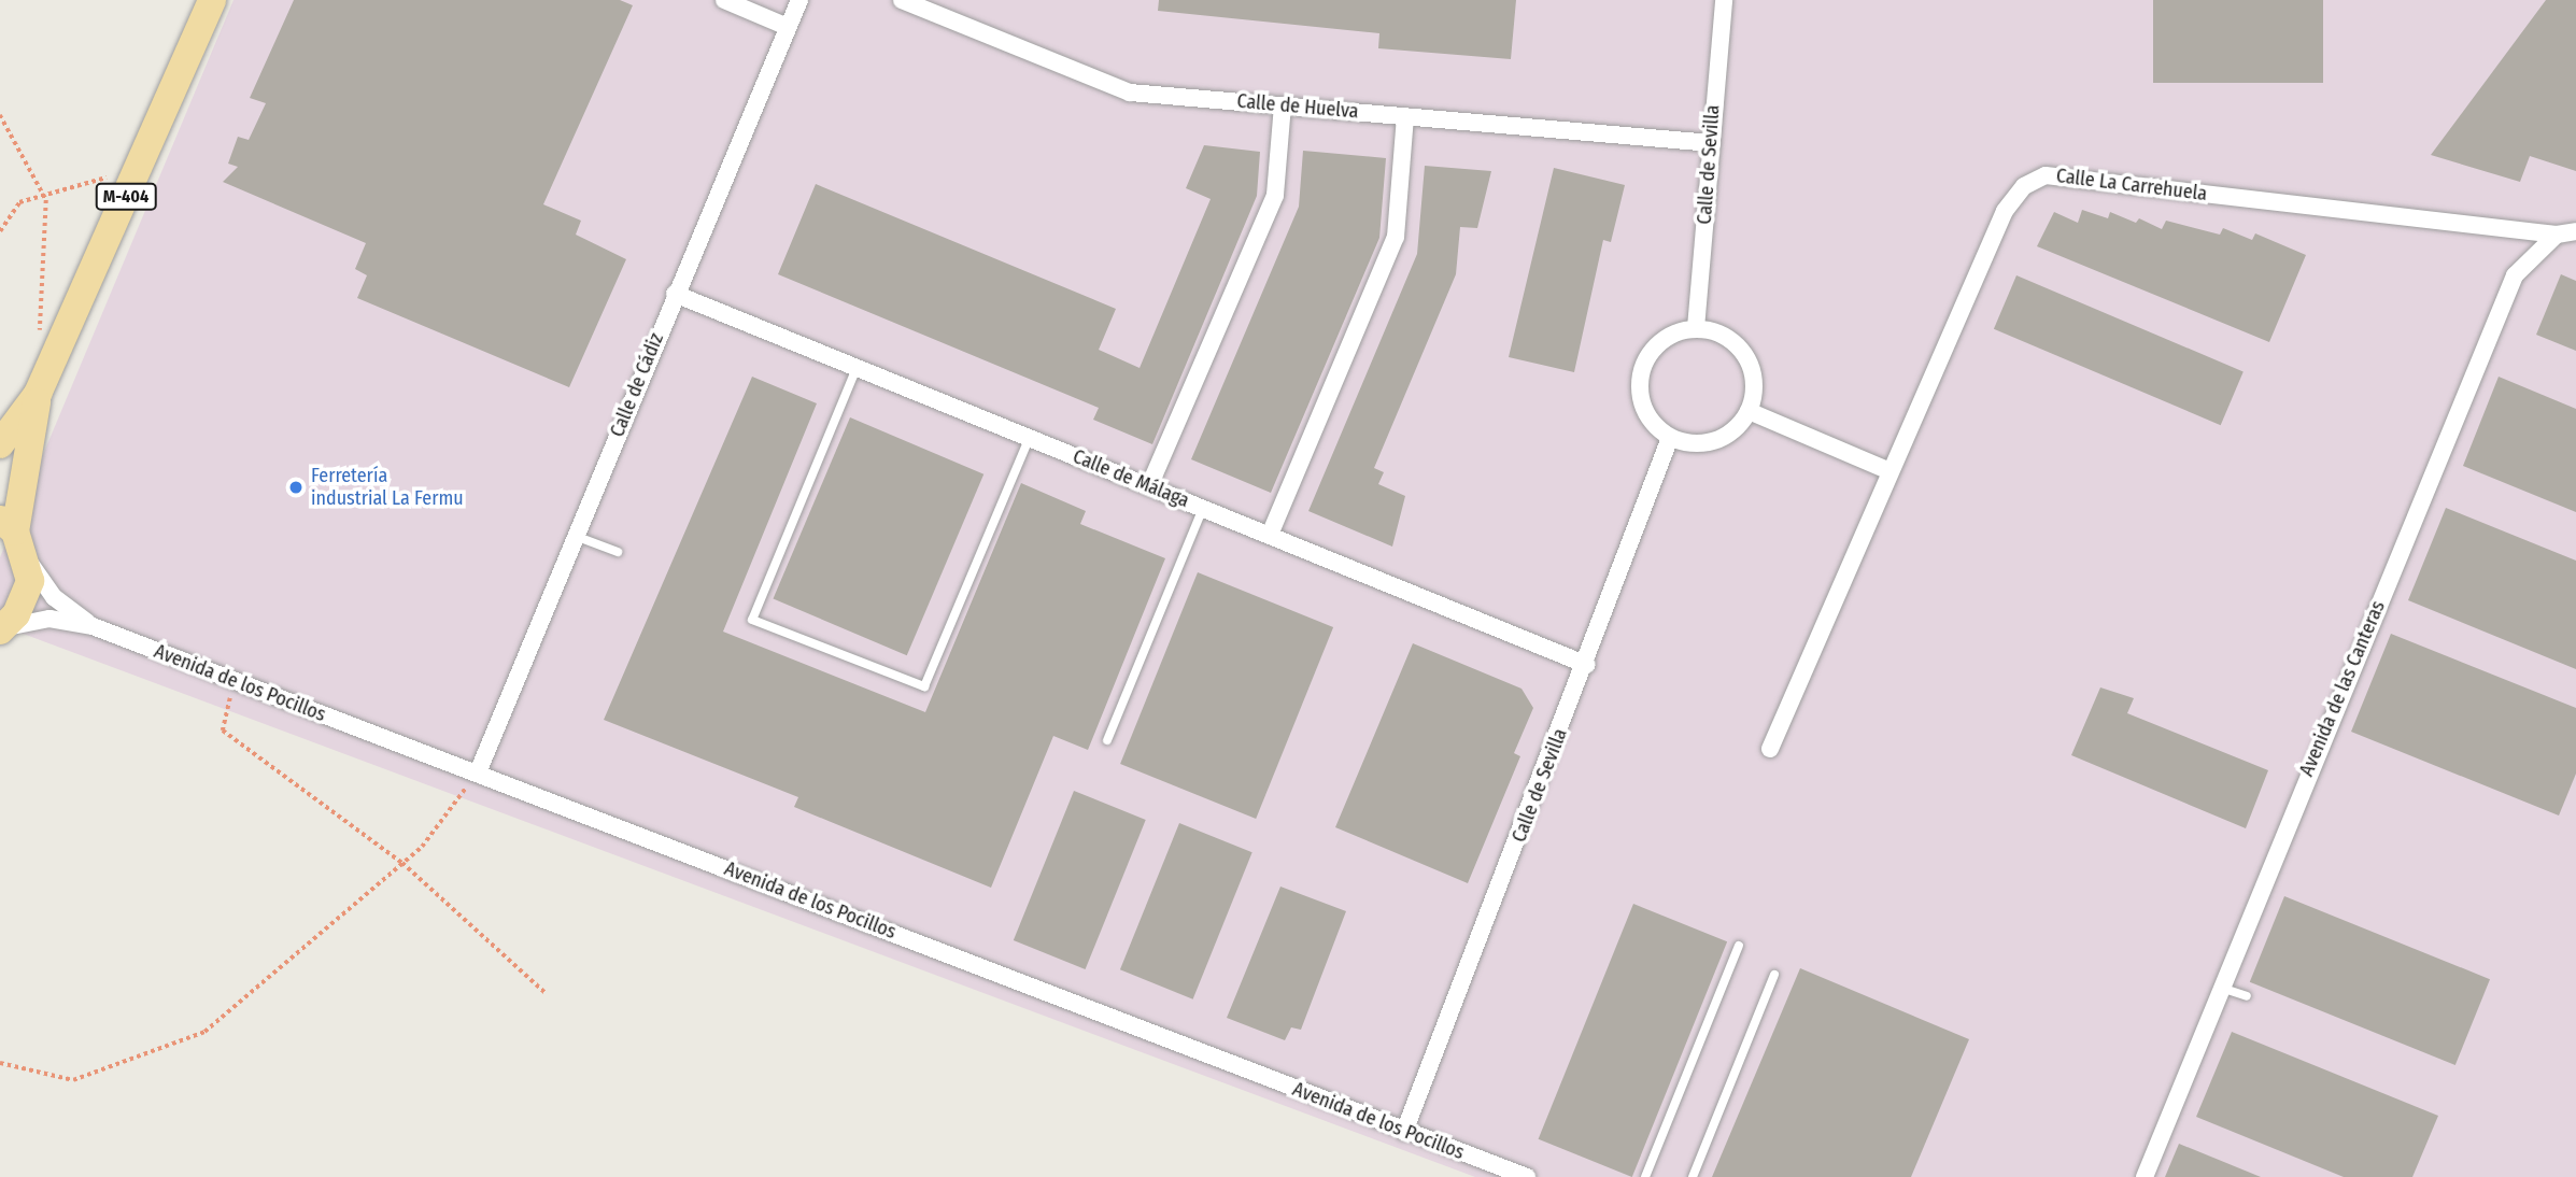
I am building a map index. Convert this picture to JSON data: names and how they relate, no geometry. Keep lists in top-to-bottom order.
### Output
{
  "streets": {
    "main road": ["M-404"],
    "street": [
      "Calle de Huelva",
      "Calle de Sevilla",
      "Calle La Carrehuela",
      "Calle de Cádiz",
      "Calle de Málaga",
      "Avenida de los Pocillos",
      "Avenida de las Canteras"
    ]
  },
  "crossings": [
    ["Calle de Huelva", "Calle de Sevilla"],
    ["Calle de Sevilla", "Calle de Málaga"],
    ["Calle de Sevilla", "Avenida de los Pocillos"],
    ["Calle La Carrehuela", "Avenida de las Canteras"],
    ["Calle de Cádiz", "Calle de Málaga"],
    ["Calle de Cádiz", "Avenida de los Pocillos"]
  ],
  "places": ["Ferretería industrial La Fermu"]
}
